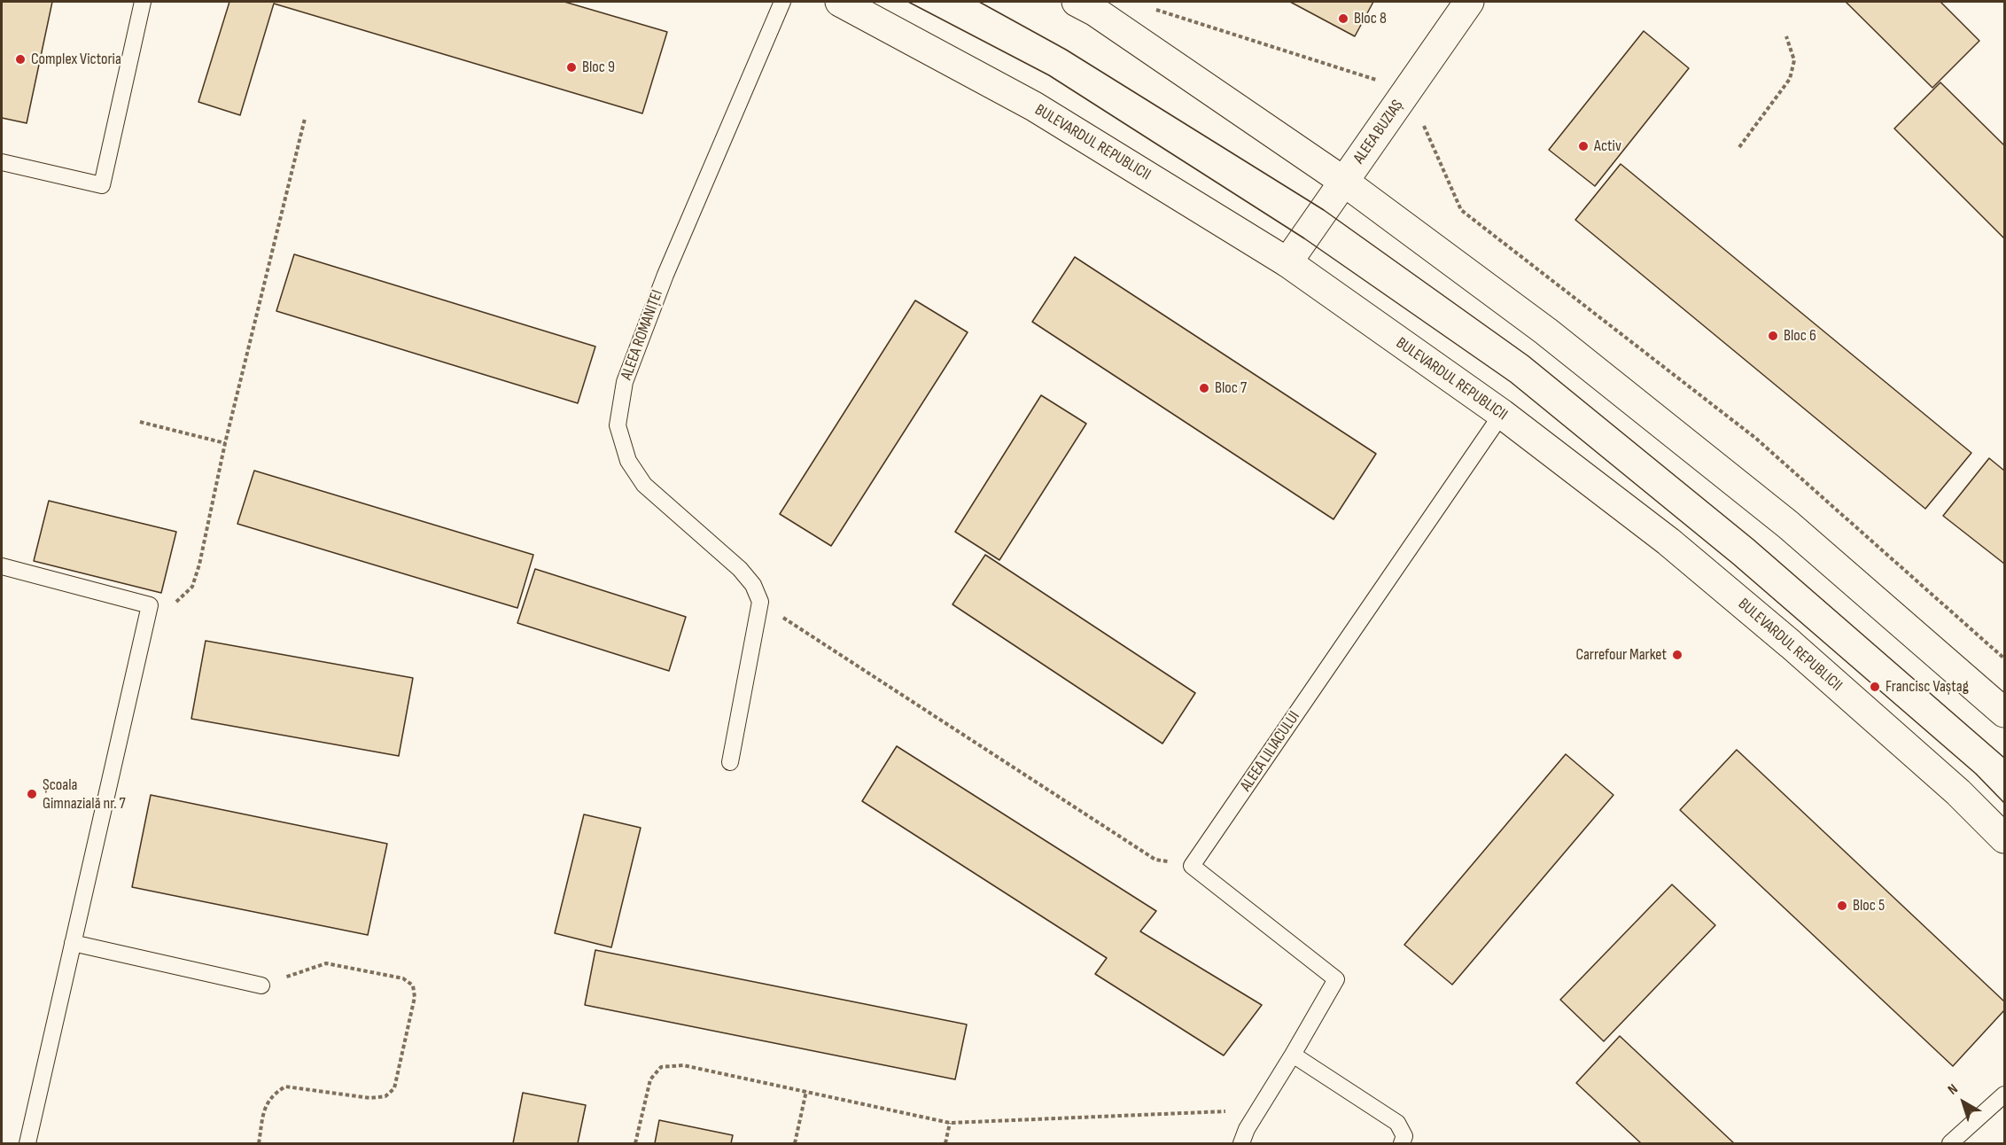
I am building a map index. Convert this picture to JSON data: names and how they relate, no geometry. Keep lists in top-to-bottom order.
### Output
{
  "streets": {
    "main road": ["ALEEA BUZIAȘ", "BULEVARDUL REPUBLICII"],
    "lane": ["ALEEA ROMANIȚEI", "ALEEA LILIACULUI"]
  },
  "crossings": [
    ["ALEEA BUZIAȘ", "BULEVARDUL REPUBLICII"],
    ["BULEVARDUL REPUBLICII", "ALEEA LILIACULUI"]
  ],
  "places": [
    "Bloc 8",
    "Complex Victoria",
    "Bloc 9",
    "Activ",
    "Bloc 6",
    "Bloc 7",
    "Carrefour Market",
    "Francisc Vaștag",
    "Școala Gimnazială nr. 7",
    "Bloc 5"
  ],
  "north": "top left"
}
